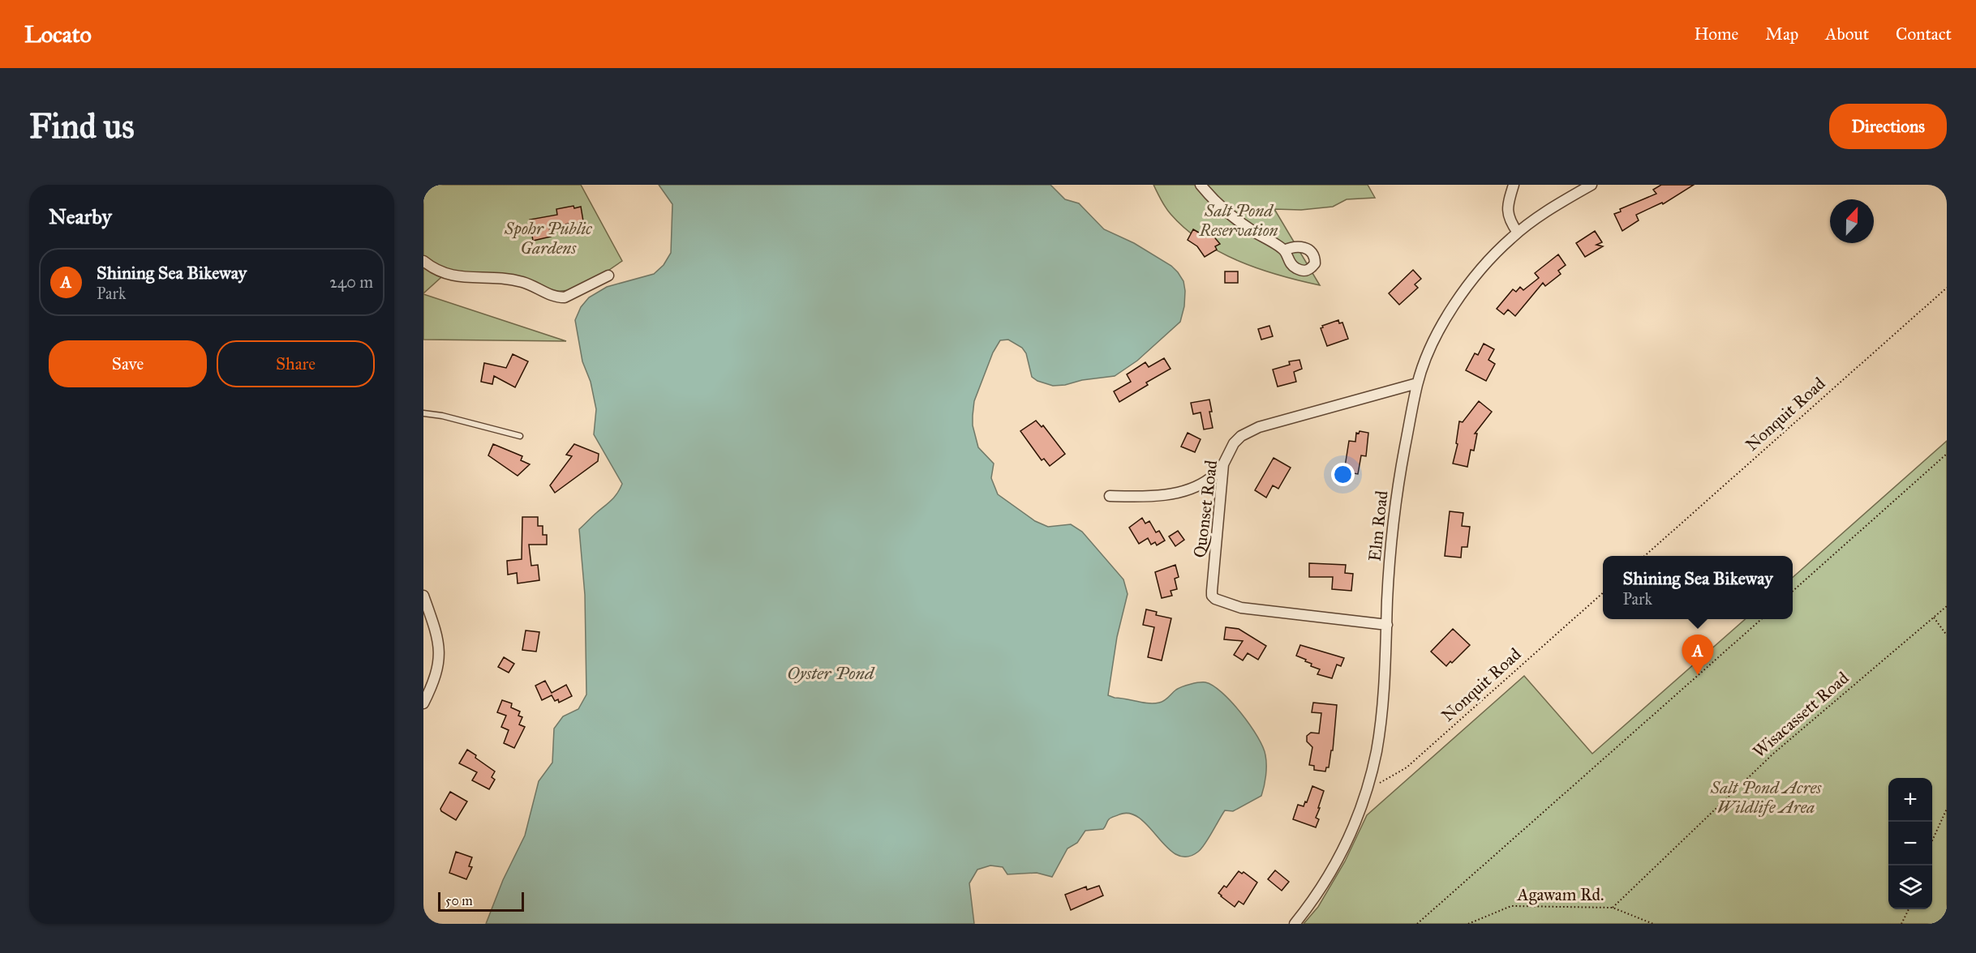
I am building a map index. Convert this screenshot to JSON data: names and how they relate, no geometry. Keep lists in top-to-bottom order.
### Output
{
  "streets": {
    "street": ["Quonset Road", "Elm Road"],
    "path": ["Nonquit Road", "Wisacassett Road", "Agawam Rd."]
  },
  "crossings": [
    ["Nonquit Road", "Elm Road"],
    ["Quonset Road", "Elm Road"],
    ["Wisacassett Road", "Agawam Rd."]
  ],
  "water": ["Oyster Pond"],
  "parks": ["Salt Pond Reservation", "Spohr Public Gardens", "Salt Pond Acres Wildlife Area"],
  "scale_bar": "50 m",
  "north": "top",
  "page": {
    "header": "Locato",
    "nav": [
      "Home",
      "Map",
      "About",
      "Contact"
    ],
    "buttons": [
      "Directions",
      ["Save", "Share"]
    ],
    "title": "Find us",
    "heading": "Nearby",
    "list": [
      {
        "mark": "A",
        "name": "Shining Sea Bikeway",
        "note": "Park",
        "value": "240 m"
      }
    ],
    "popup": ["Shining Sea Bikeway", "Park"],
    "pins": "A",
    "map_buttons": ["+", "−"],
    "scale": "50 m"
  }
}
